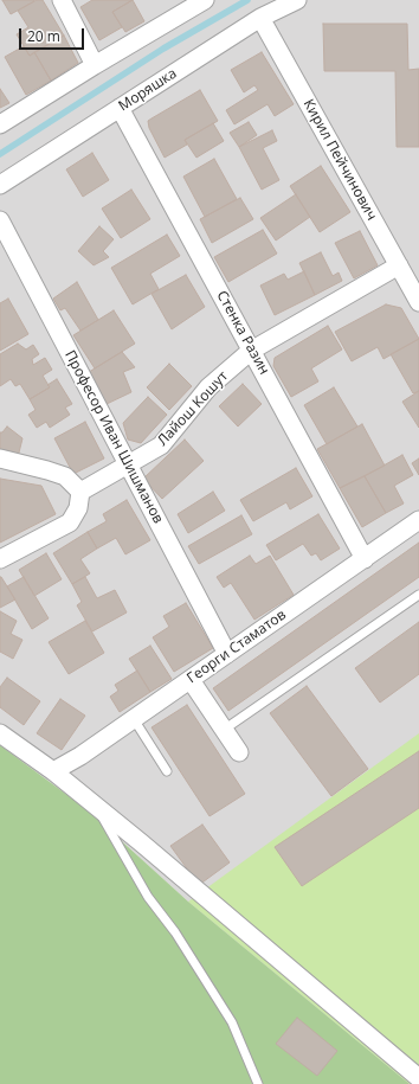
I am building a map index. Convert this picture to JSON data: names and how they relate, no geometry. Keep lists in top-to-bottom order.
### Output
{
  "streets": {
    "street": [
      "Моряшка",
      "Кирил Пейчинович",
      "Стенка Разин",
      "Лайош Кошут",
      "Професор Иван Шишманов",
      "Георги Стаматов"
    ]
  },
  "crossings": [
    ["Моряшка", "Кирил Пейчинович"],
    ["Моряшка", "Стенка Разин"],
    ["Кирил Пейчинович", "Лайош Кошут"],
    ["Стенка Разин", "Лайош Кошут"],
    ["Стенка Разин", "Георги Стаматов"],
    ["Лайош Кошут", "Професор Иван Шишманов"],
    ["Професор Иван Шишманов", "Георги Стаматов"]
  ],
  "scale_bar": "20 m"
}
